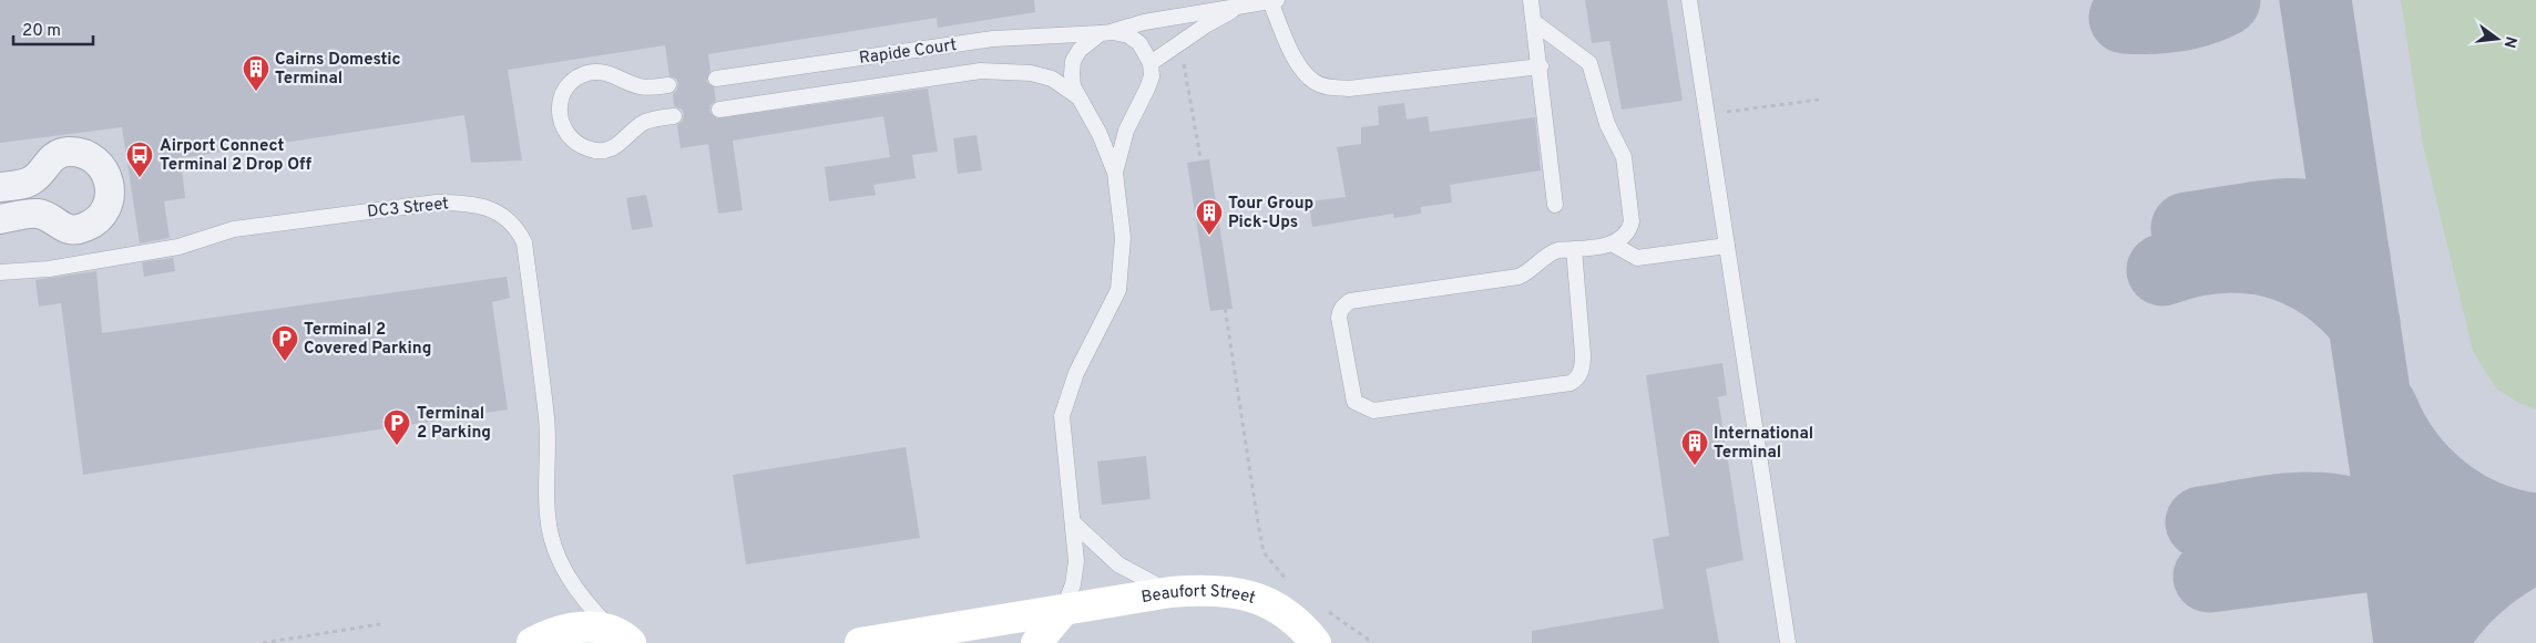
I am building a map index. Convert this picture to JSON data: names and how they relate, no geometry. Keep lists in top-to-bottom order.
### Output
{
  "streets": {
    "street": ["Beaufort Street"],
    "lane": ["Rapide Court", "DC3 Street"]
  },
  "places": {
    "building": ["Cairns Domestic Terminal", "Tour Group Pick-Ups", "International Terminal"],
    "bus stop": ["Airport Connect Terminal 2 Drop Off"],
    "parking": ["Terminal 2 Covered Parking", "Terminal 2 Parking"]
  },
  "scale_bar": "20 m",
  "north": "right"
}
